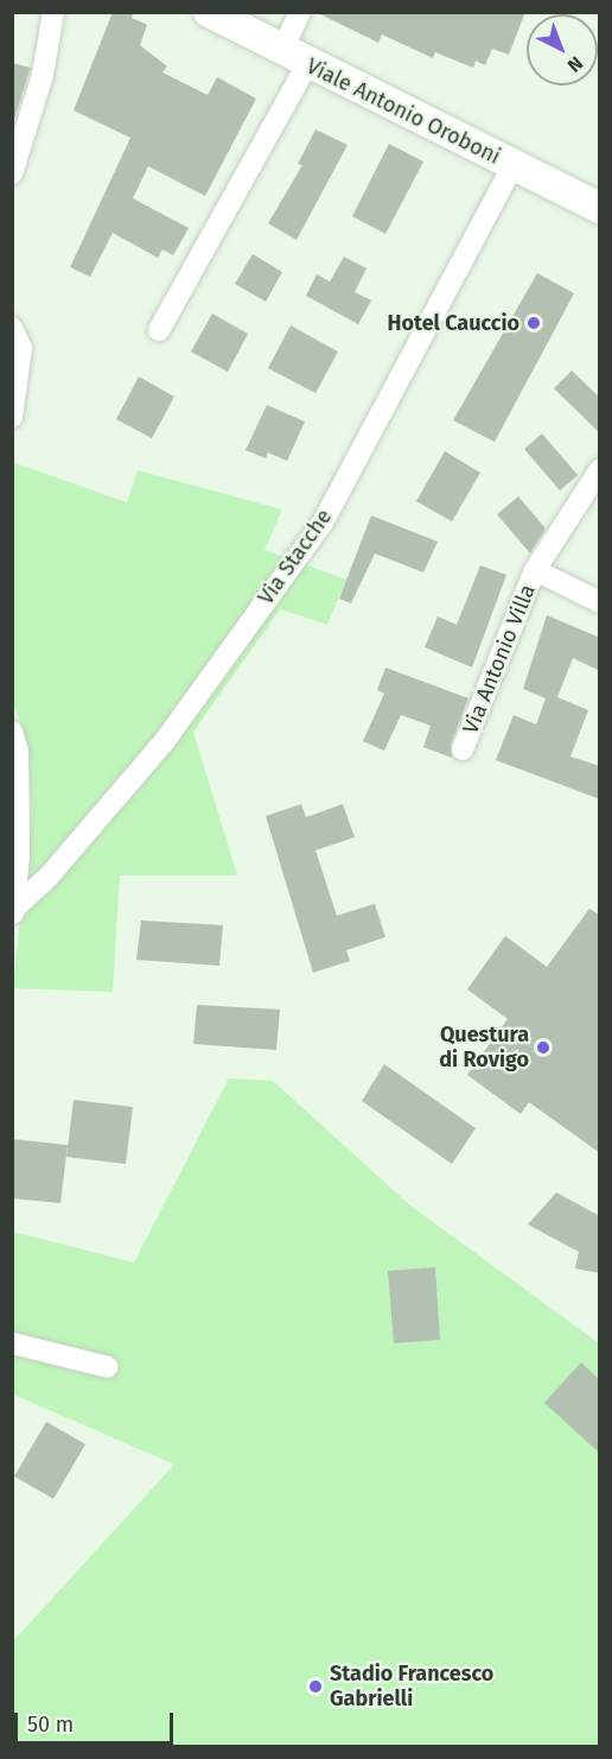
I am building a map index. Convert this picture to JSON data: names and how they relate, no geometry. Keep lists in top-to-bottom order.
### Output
{
  "streets": {
    "street": ["Viale Antonio Oroboni", "Via Stacche", "Via Antonio Villa"]
  },
  "crossings": [
    ["Viale Antonio Oroboni", "Via Stacche"]
  ],
  "places": ["Hotel Cauccio", "Questura di Rovigo", "Stadio Francesco Gabrielli"],
  "scale_bar": "50 m",
  "north": "bottom right"
}
